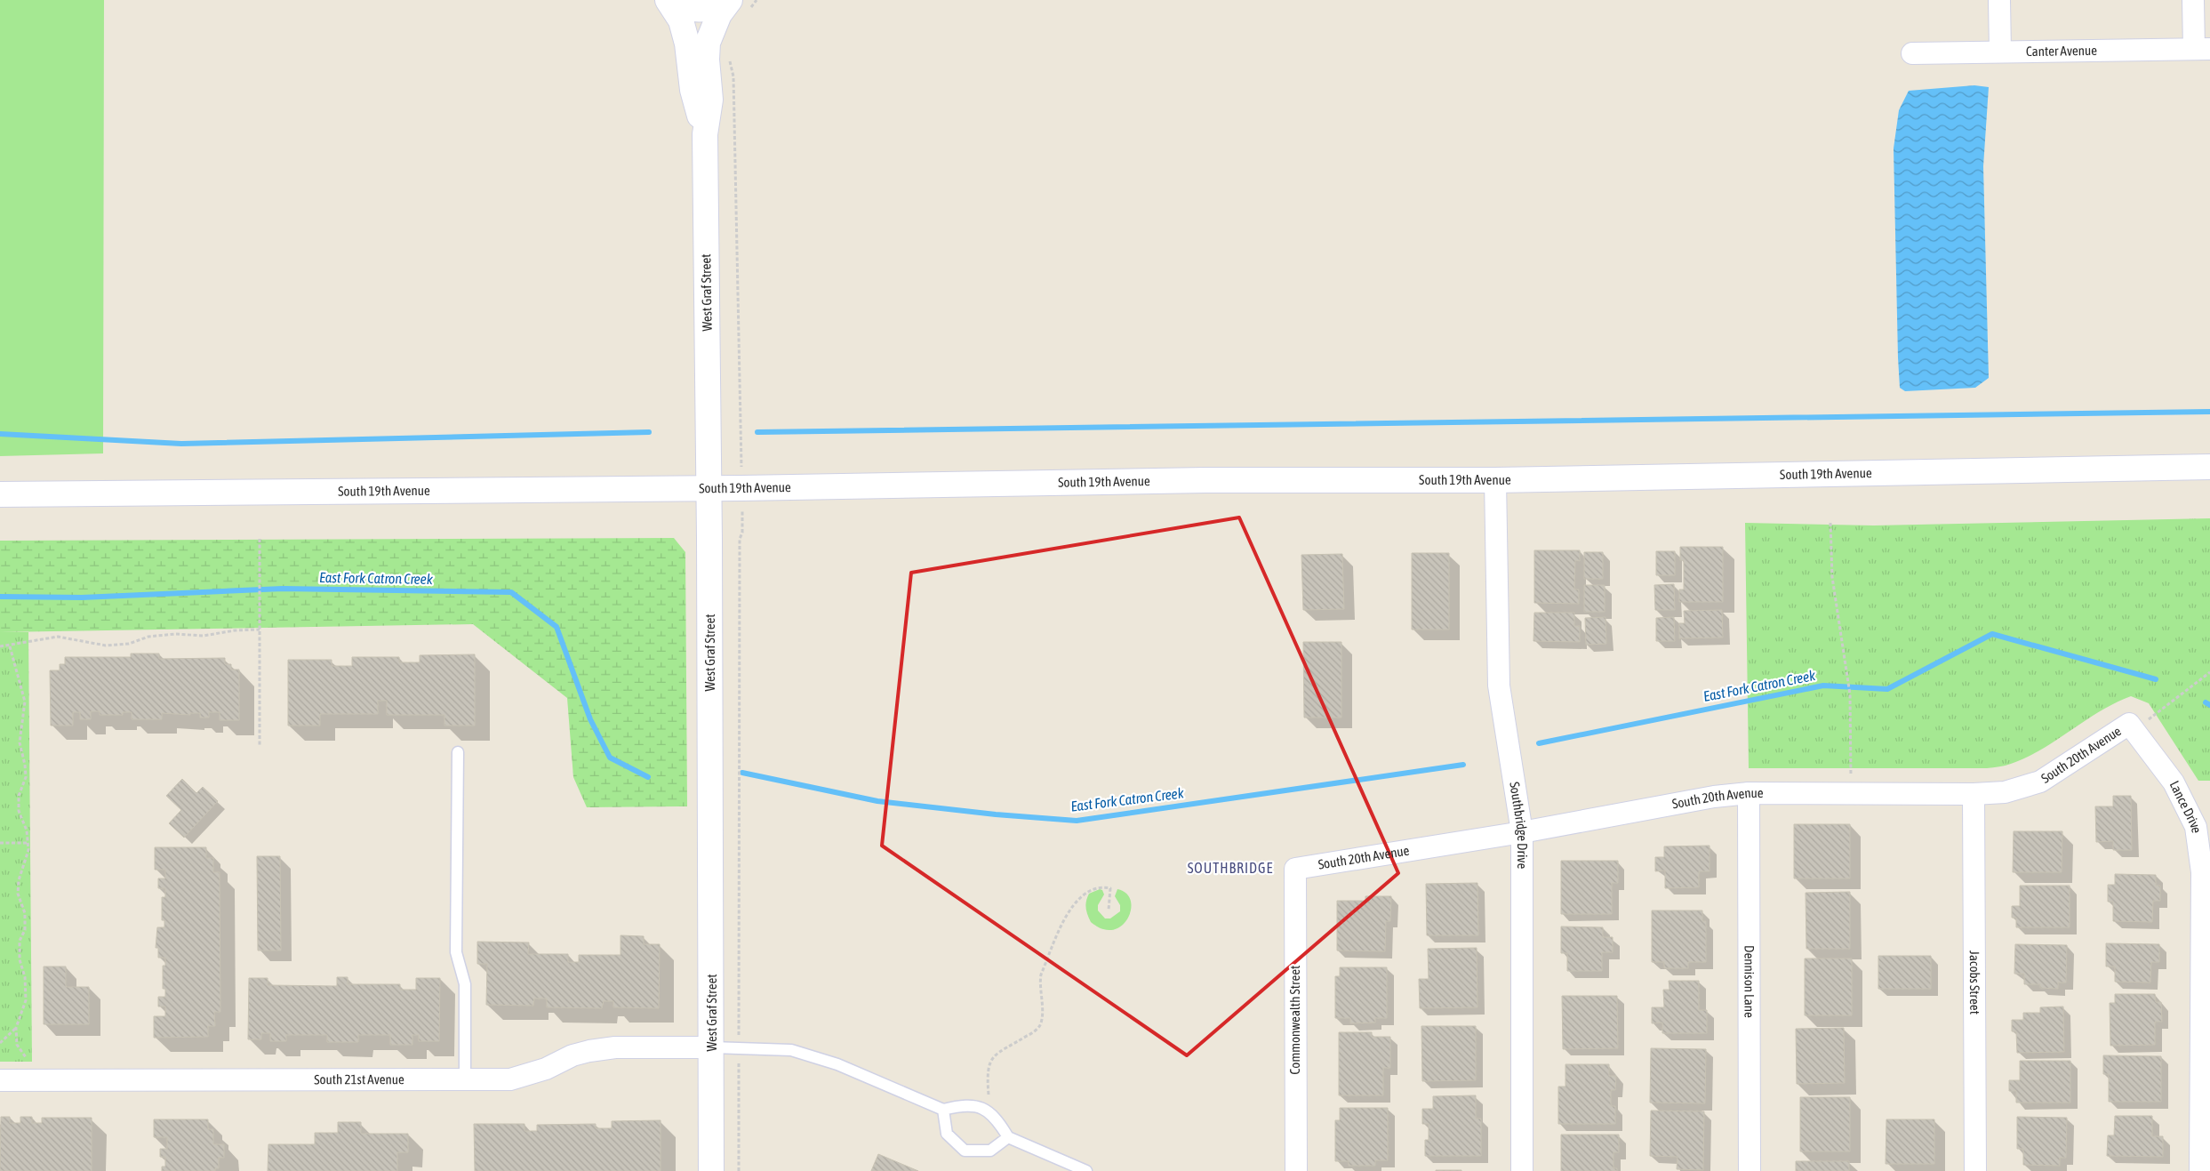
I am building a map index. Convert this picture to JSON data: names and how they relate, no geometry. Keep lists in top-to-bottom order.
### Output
{
  "streets": {
    "main road": ["West Graf Street", "South 19th Avenue"],
    "street": [
      "Canter Avenue",
      "South 20th Avenue",
      "Lance Drive",
      "Southbridge Drive",
      "Dennison Lane",
      "Jacobs Street",
      "Commonwealth Street",
      "South 21st Avenue"
    ]
  },
  "crossings": [
    ["West Graf Street", "South 19th Avenue"],
    ["West Graf Street", "South 21st Avenue"],
    ["South 19th Avenue", "Southbridge Drive"],
    ["South 20th Avenue", "Lance Drive"],
    ["South 20th Avenue", "Southbridge Drive"],
    ["South 20th Avenue", "Dennison Lane"],
    ["South 20th Avenue", "Jacobs Street"],
    ["South 20th Avenue", "Commonwealth Street"]
  ],
  "districts": ["SOUTHBRIDGE"],
  "water": ["East Fork Catron Creek"]
}
